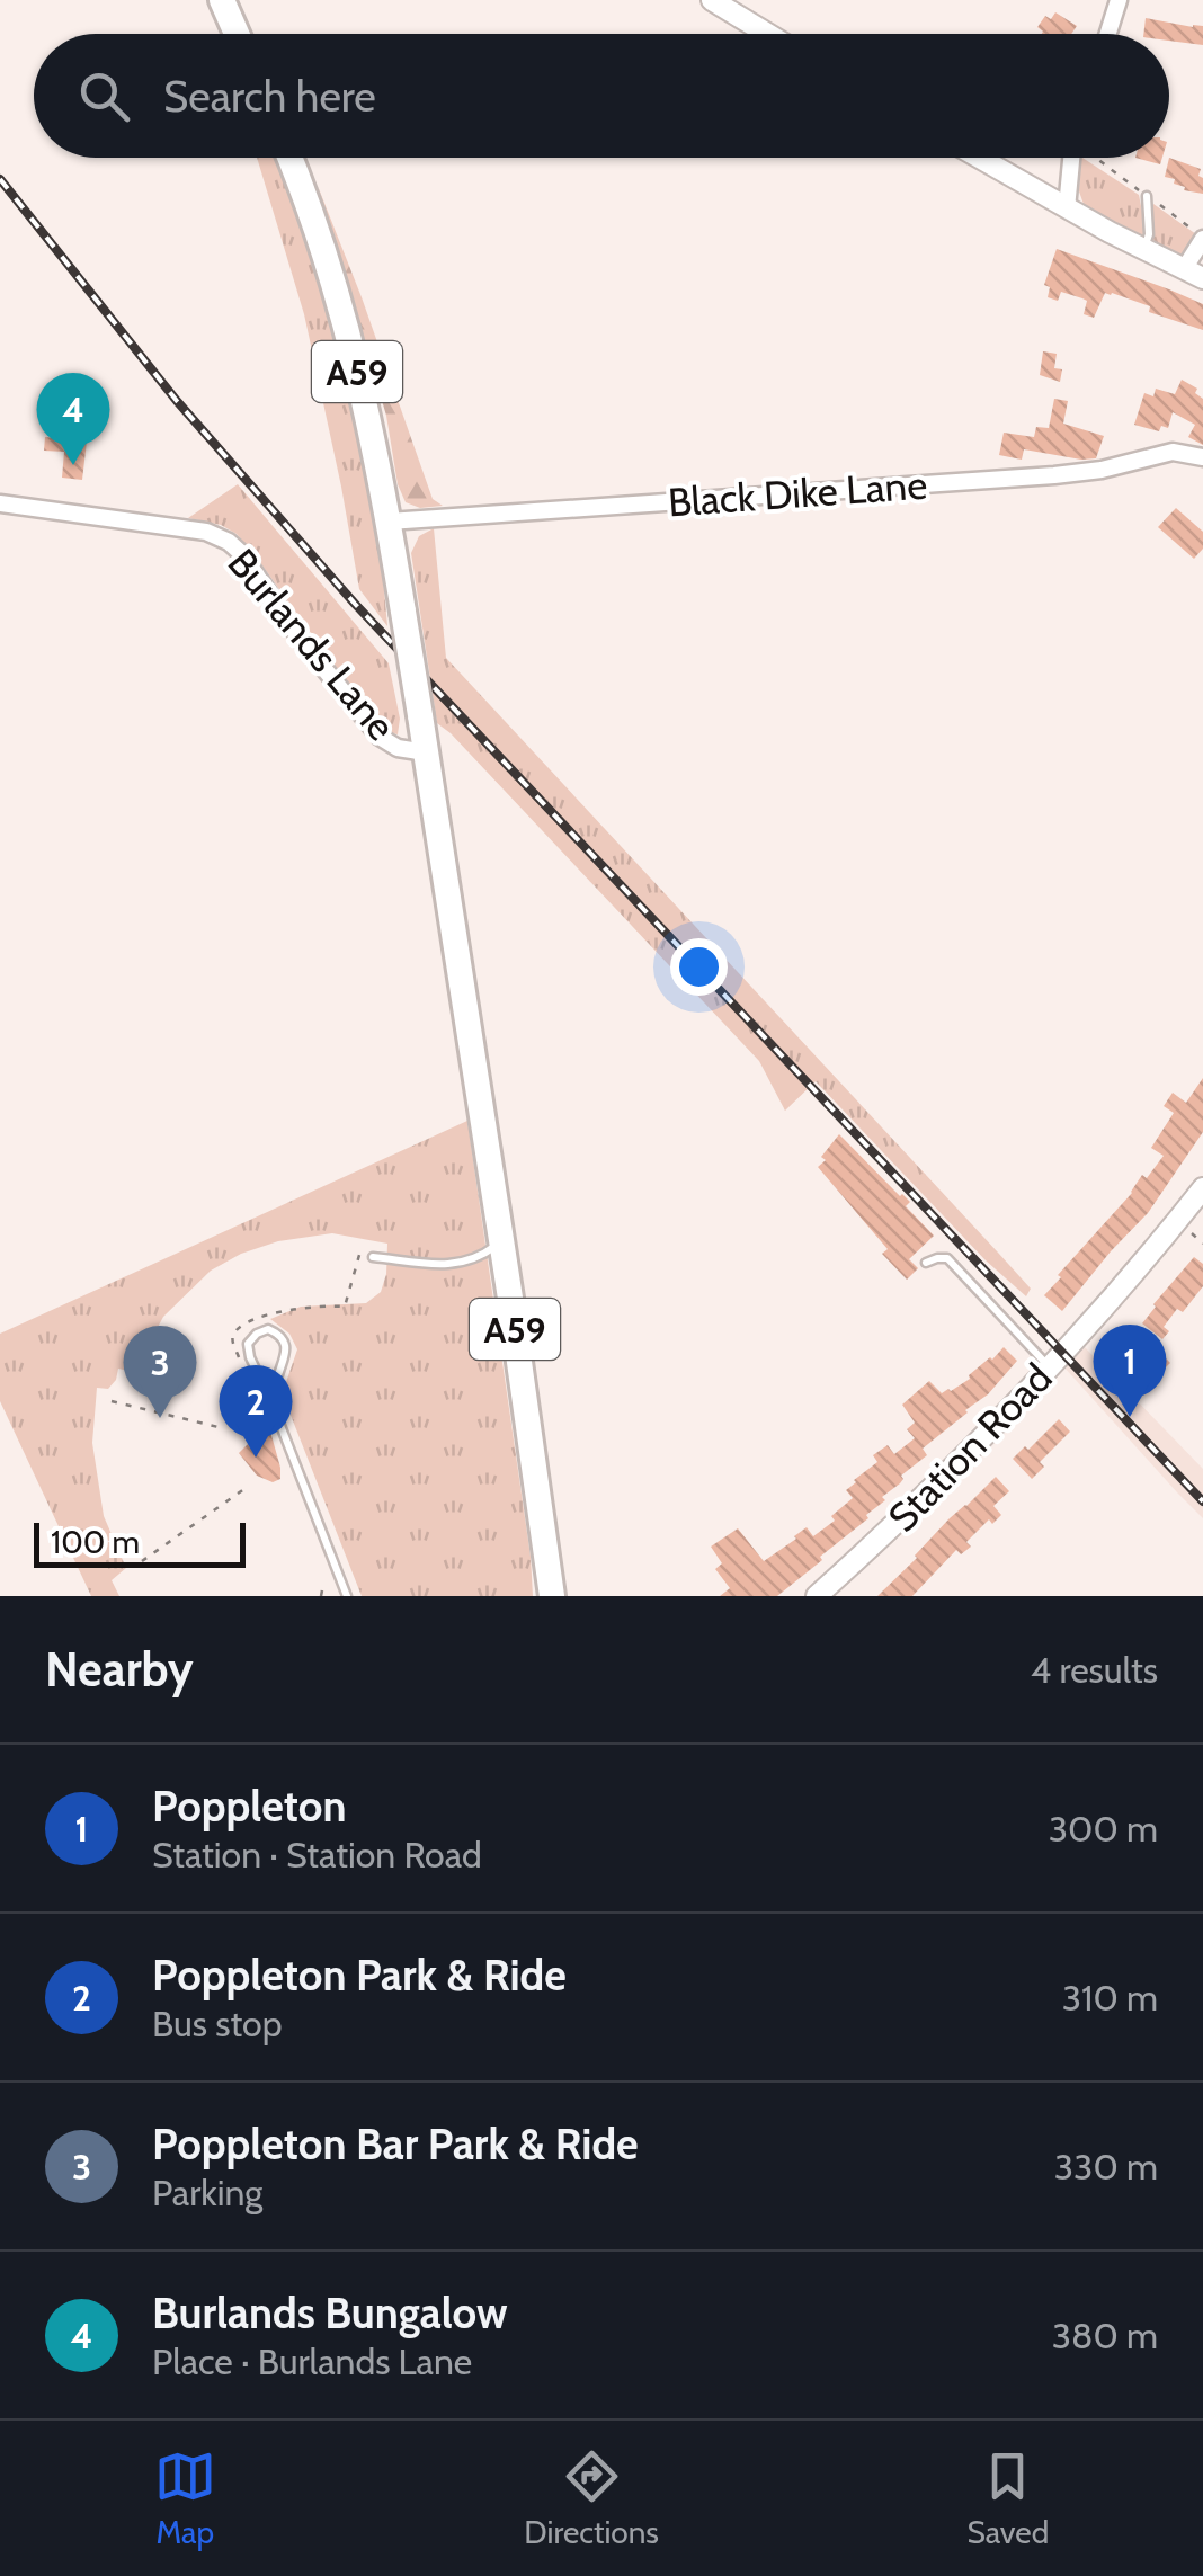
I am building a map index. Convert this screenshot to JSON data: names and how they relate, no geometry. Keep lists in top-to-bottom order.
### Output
{
  "streets": {
    "highway": ["A59"],
    "street": ["Black Dike Lane", "Burlands Lane", "Station Road"]
  },
  "crossings": [
    ["A59", "Black Dike Lane"],
    ["A59", "Burlands Lane"]
  ],
  "scale_bar": "100 m",
  "page": {
    "search": "Search here",
    "pins": [
      "4",
      "1",
      "3",
      "2"
    ],
    "scale": "100 m",
    "heading": ["Nearby", "4 results"],
    "list": [
      {
        "mark": "1",
        "name": "Poppleton",
        "note": "Station · Station Road",
        "value": "300 m"
      },
      {
        "mark": "2",
        "name": "Poppleton Park & Ride",
        "note": "Bus stop",
        "value": "310 m"
      },
      {
        "mark": "3",
        "name": "Poppleton Bar Park & Ride",
        "note": "Parking",
        "value": "330 m"
      },
      {
        "mark": "4",
        "name": "Burlands Bungalow",
        "note": "Place · Burlands Lane",
        "value": "380 m"
      }
    ],
    "nav": ["Map", "Directions", "Saved"]
  }
}
